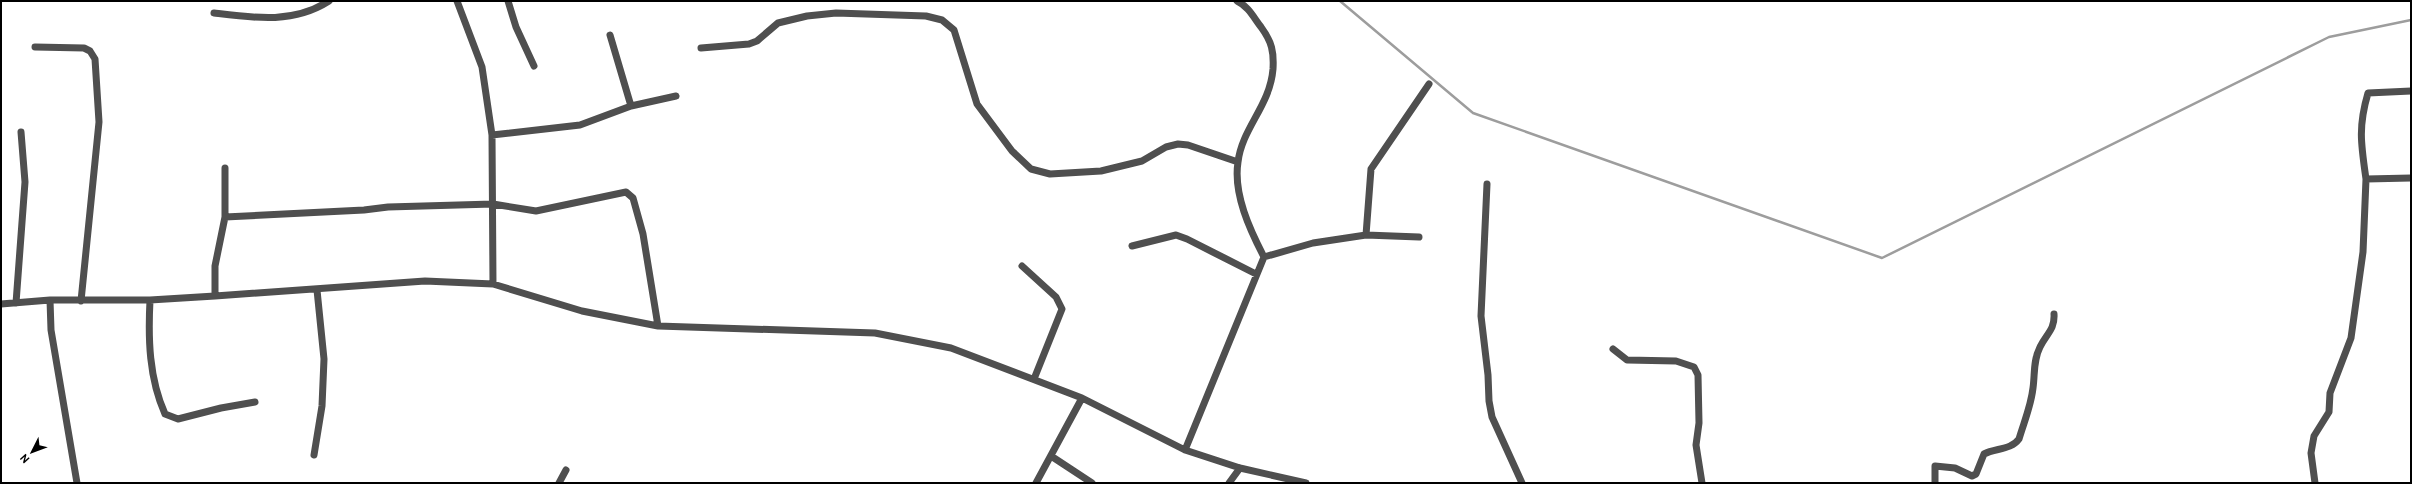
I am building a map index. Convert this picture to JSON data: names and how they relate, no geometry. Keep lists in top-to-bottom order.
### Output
{
  "north": "bottom left"
}
